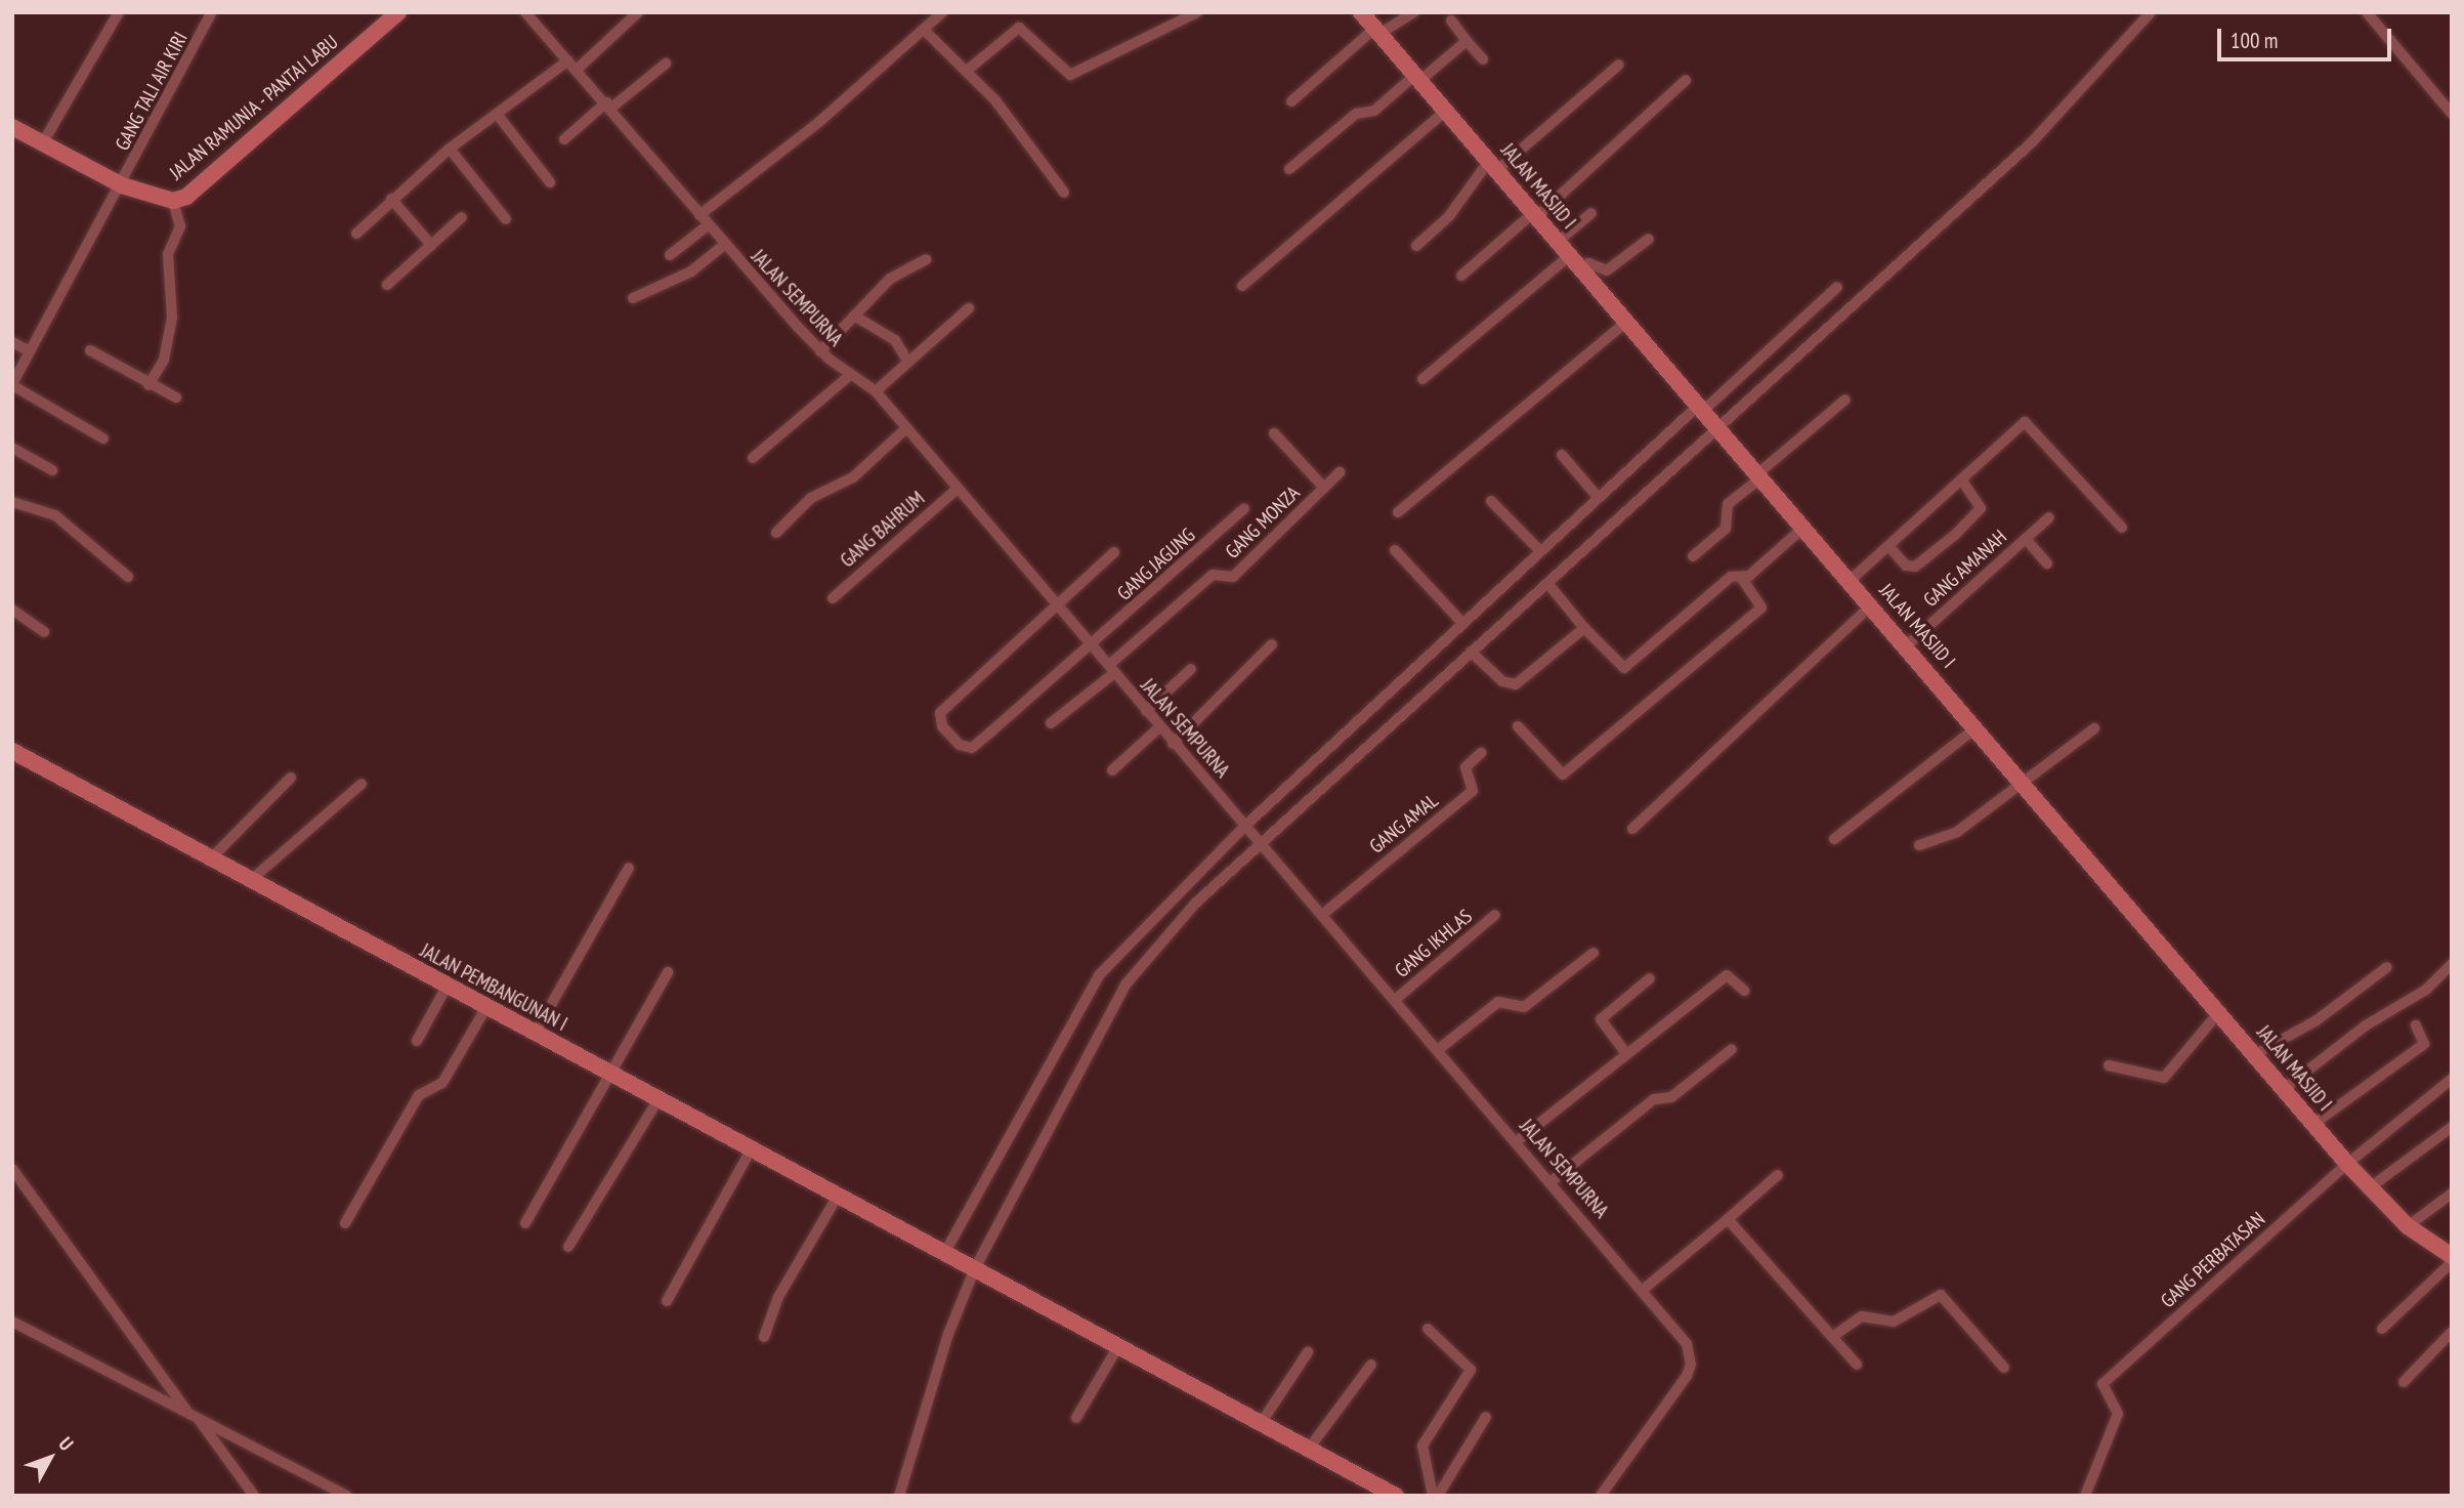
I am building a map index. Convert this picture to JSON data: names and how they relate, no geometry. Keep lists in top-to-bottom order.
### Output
{
  "streets": {
    "main road": ["JALAN RAMUNIA - PANTAI LABU", "JALAN MASJID I", "JALAN PEMBANGUNAN I"],
    "street": [
      "GANG TALI AIR KIRI",
      "JALAN SEMPURNA",
      "GANG MONZA",
      "GANG BAHRUM",
      "GANG JAGUNG",
      "GANG AMANAH",
      "GANG AMAL",
      "GANG IKHLAS",
      "GANG PERBATASAN"
    ]
  },
  "crossings": [
    ["GANG TALI AIR KIRI", "JALAN RAMUNIA - PANTAI LABU"],
    ["JALAN MASJID I", "GANG AMANAH"],
    ["JALAN MASJID I", "GANG PERBATASAN"],
    ["JALAN SEMPURNA", "GANG MONZA"],
    ["JALAN SEMPURNA", "GANG BAHRUM"],
    ["JALAN SEMPURNA", "GANG JAGUNG"],
    ["JALAN SEMPURNA", "GANG AMAL"],
    ["JALAN SEMPURNA", "GANG IKHLAS"]
  ],
  "scale_bar": "100 m",
  "north": "top right"
}
